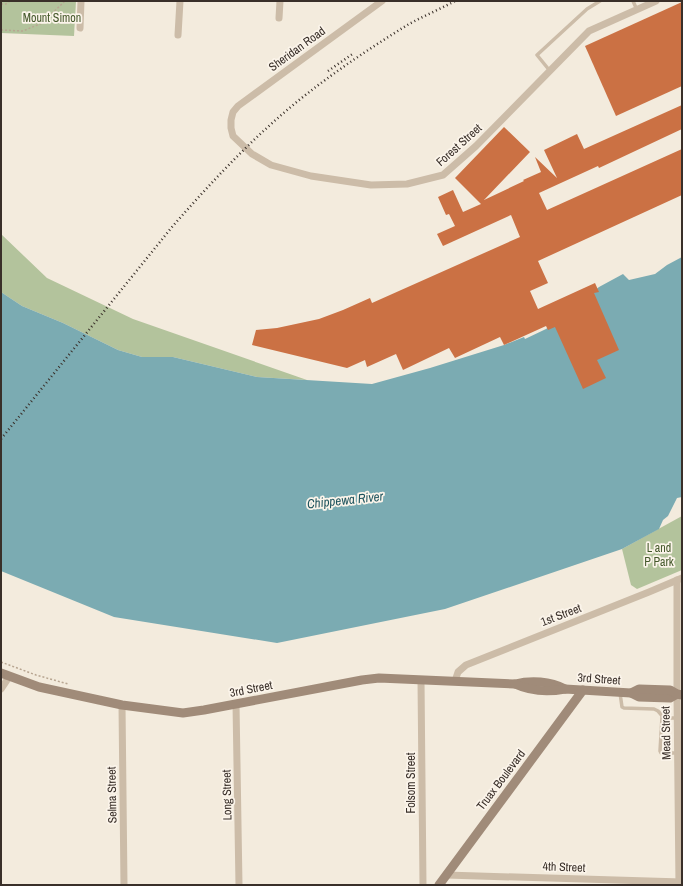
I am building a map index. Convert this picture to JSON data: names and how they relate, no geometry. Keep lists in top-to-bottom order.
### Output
{
  "streets": {
    "street": [
      "Sheridan Road",
      "Forest Street",
      "1st Street",
      "3rd Street",
      "Mead Street",
      "Truax Boulevard",
      "Folsom Street",
      "Selma Street",
      "Long Street",
      "4th Street"
    ]
  },
  "crossings": [
    ["Sheridan Road", "Forest Street"],
    ["1st Street", "3rd Street"],
    ["1st Street", "Mead Street"],
    ["3rd Street", "Mead Street"],
    ["3rd Street", "Truax Boulevard"],
    ["3rd Street", "Folsom Street"],
    ["3rd Street", "Selma Street"],
    ["3rd Street", "Long Street"],
    ["Mead Street", "4th Street"],
    ["Truax Boulevard", "4th Street"]
  ],
  "water": ["Chippewa River"],
  "parks": ["Mount Simon", "L and P Park"]
}
